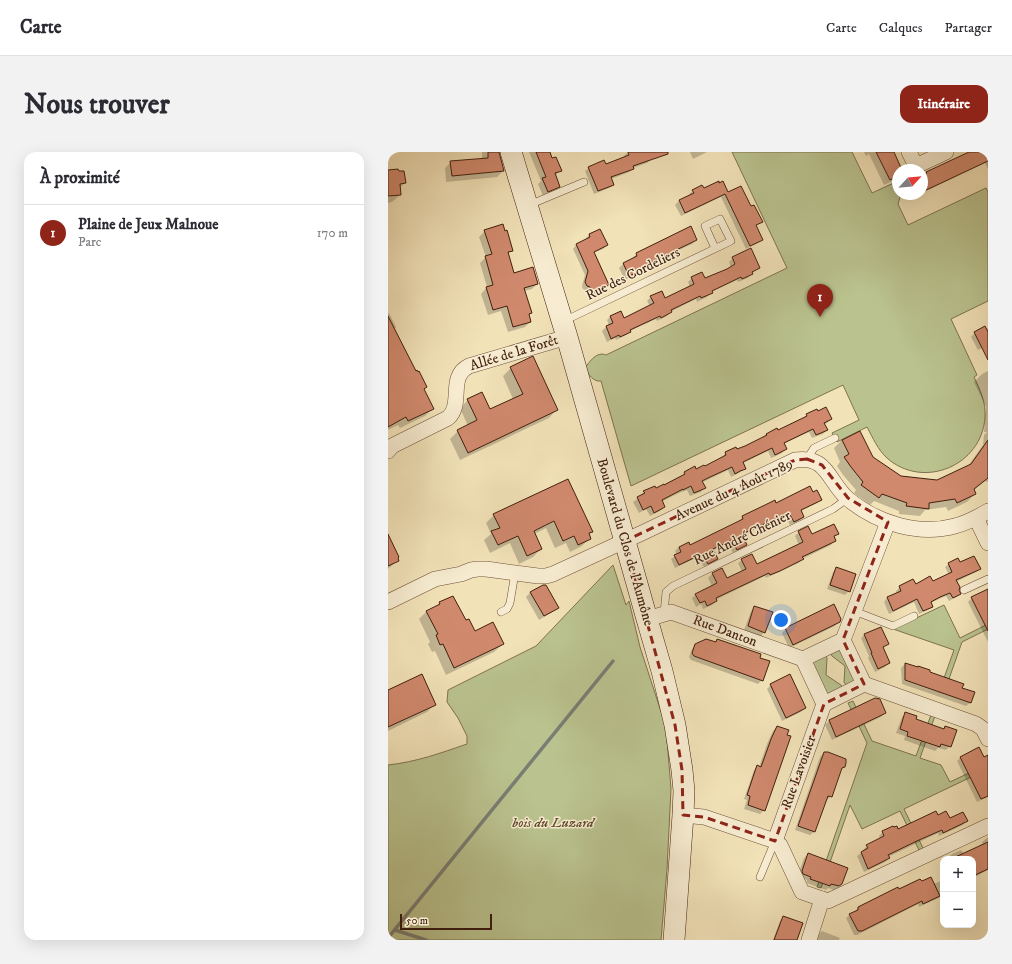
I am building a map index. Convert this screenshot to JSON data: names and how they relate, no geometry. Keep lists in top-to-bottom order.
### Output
{
  "streets": {
    "street": [
      "Allée de la Forêt",
      "Avenue du 4 Août 1789",
      "Boulevard du Clos de l'Aumône",
      "Rue Danton",
      "Rue Lavoisier"
    ],
    "lane": ["Rue des Cordeliers", "Rue André Chénier"]
  },
  "crossings": [
    ["Rue des Cordeliers", "Allée de la Forêt"],
    ["Rue des Cordeliers", "Boulevard du Clos de l'Aumône"],
    ["Allée de la Forêt", "Boulevard du Clos de l'Aumône"],
    ["Avenue du 4 Août 1789", "Rue André Chénier"],
    ["Avenue du 4 Août 1789", "Boulevard du Clos de l'Aumône"],
    ["Rue André Chénier", "Boulevard du Clos de l'Aumône"],
    ["Rue André Chénier", "Rue Danton"],
    ["Boulevard du Clos de l'Aumône", "Rue Danton"]
  ],
  "parks": ["bois du Luzard"],
  "scale_bar": "50 m",
  "north": "top right",
  "page": {
    "header": "Carte",
    "nav": ["Carte", "Calques", "Partager"],
    "buttons": "Itinéraire",
    "title": "Nous trouver",
    "heading": "À proximité",
    "list": [
      {
        "mark": "1",
        "name": "Plaine de Jeux Malnoue",
        "note": "Parc",
        "value": "170 m"
      }
    ],
    "pins": "1",
    "map_buttons": ["+", "−"],
    "scale": "50 m"
  }
}
